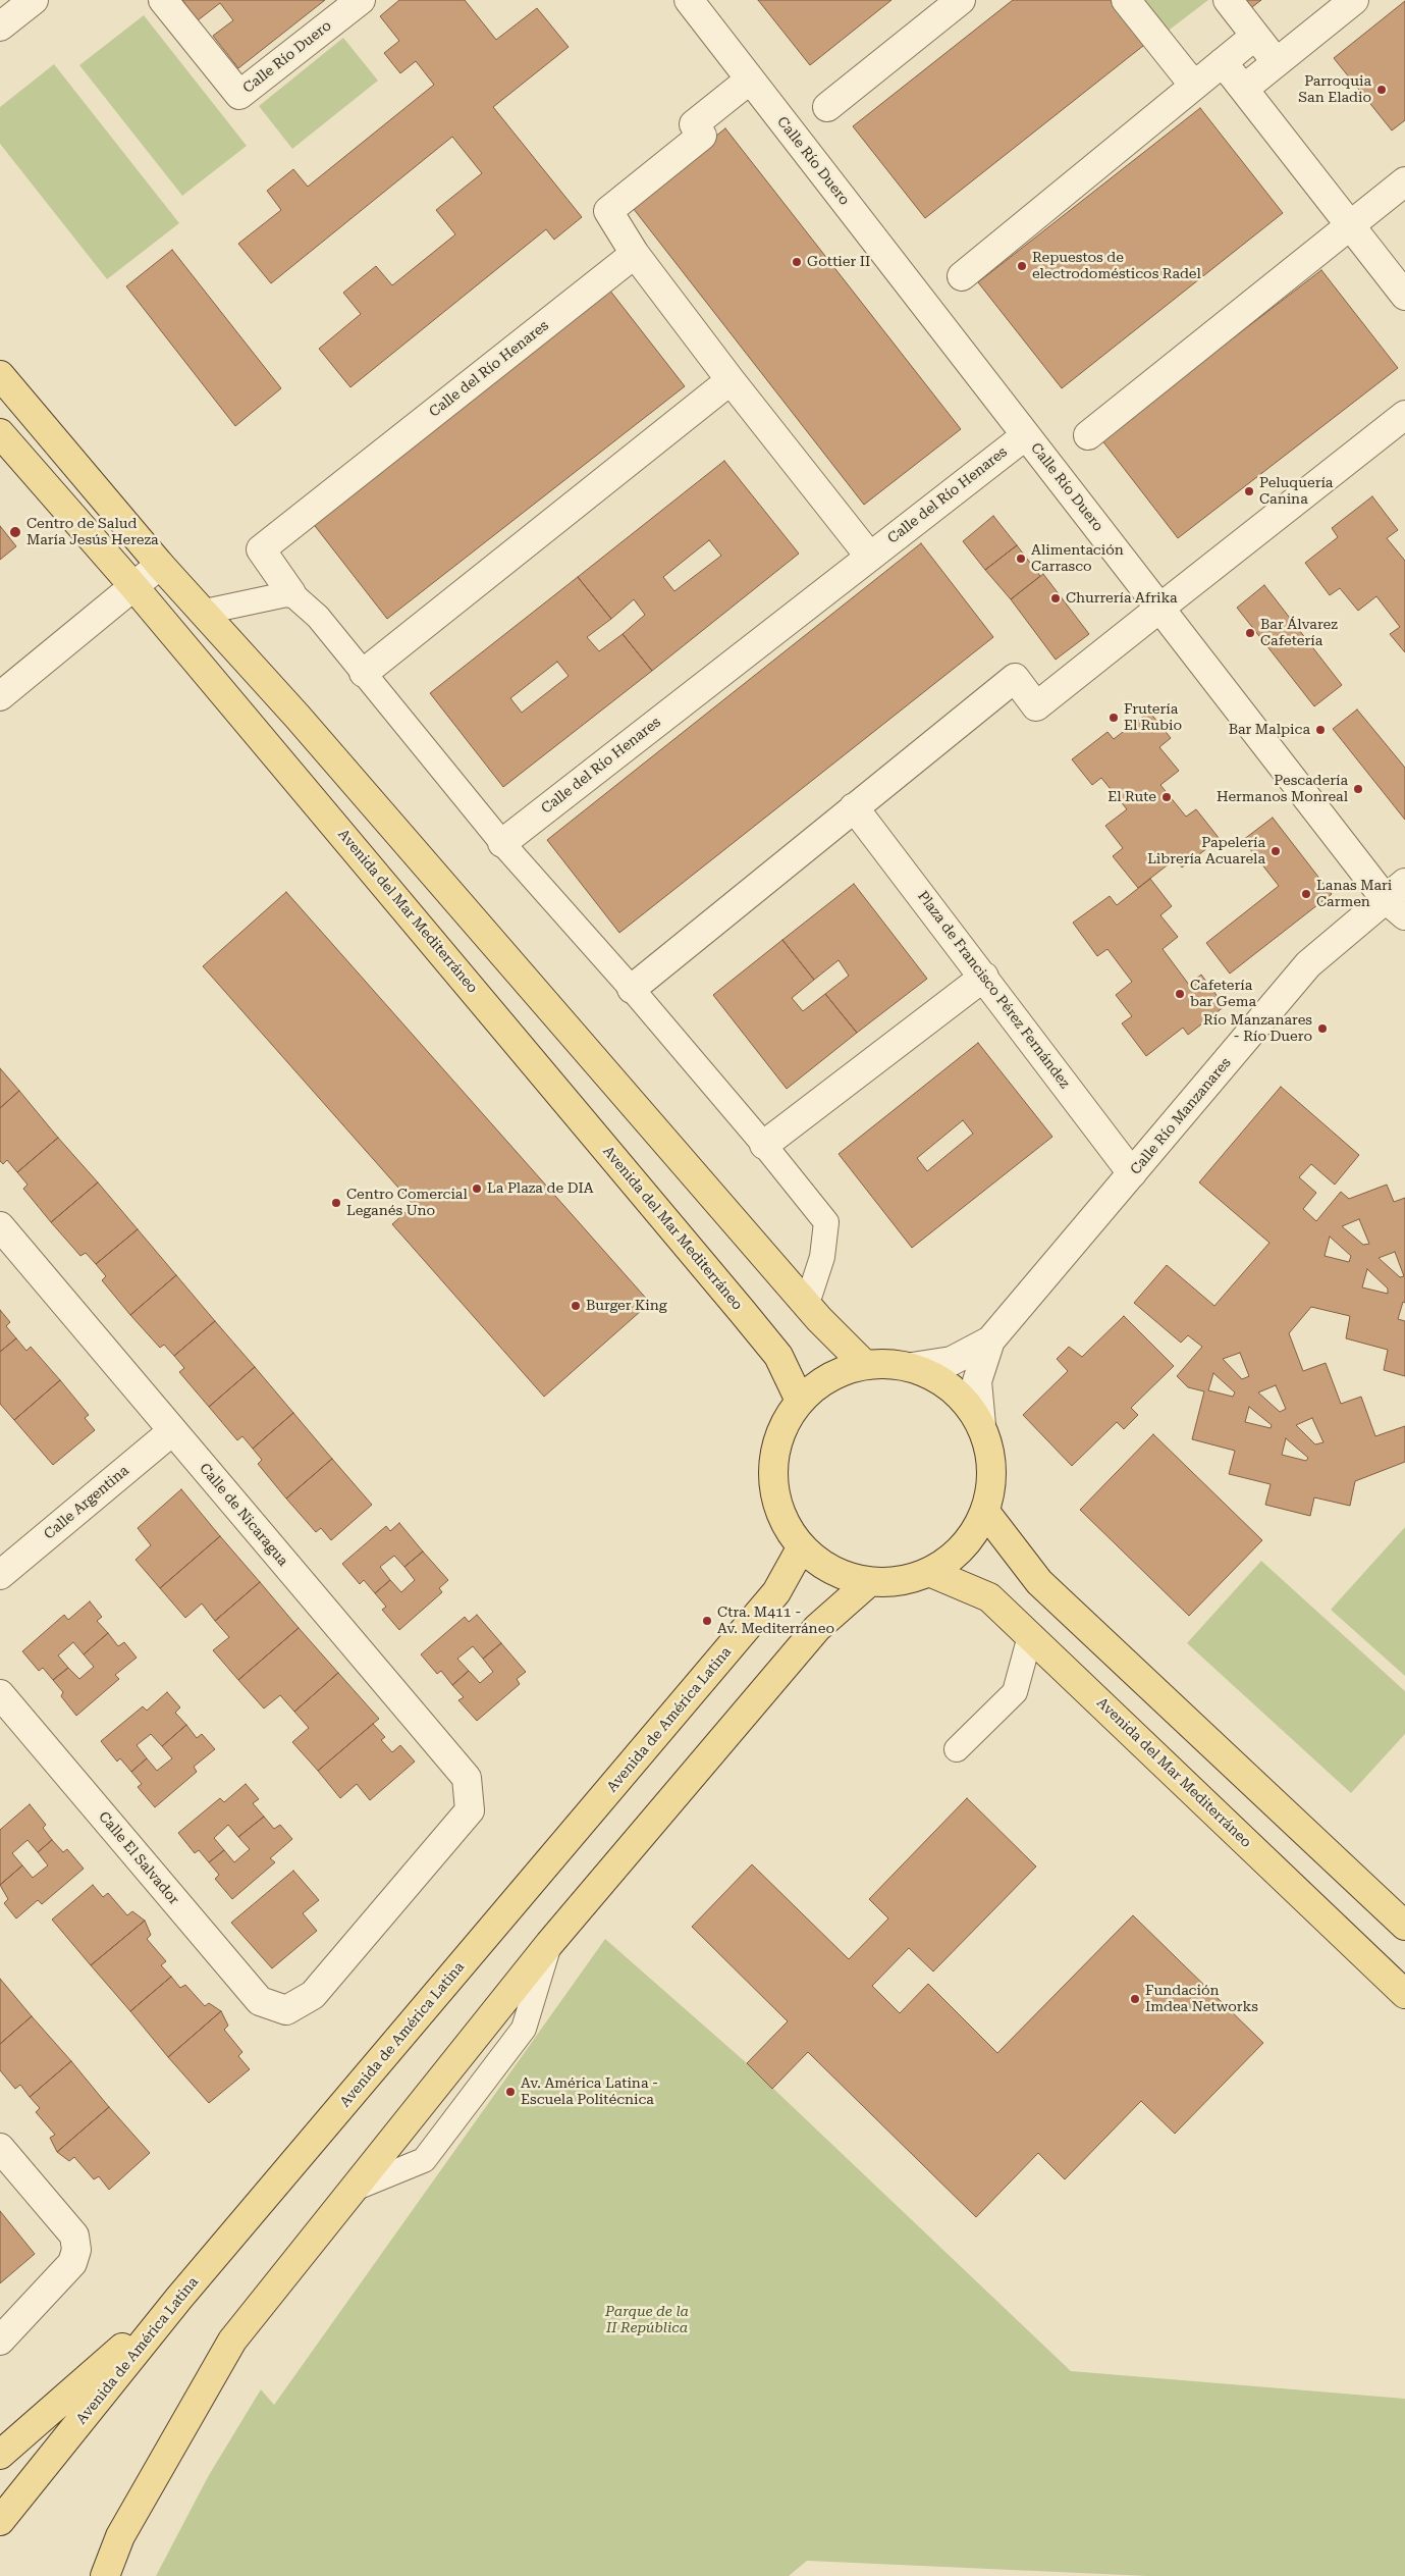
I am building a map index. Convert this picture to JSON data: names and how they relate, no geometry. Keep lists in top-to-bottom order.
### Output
{
  "streets": {
    "main road": ["Avenida del Mar Mediterráneo", "Avenida de América Latina"],
    "street": [
      "Calle Río Duero",
      "Calle del Río Henares",
      "Plaza de Francisco Pérez Fernández",
      "Calle Río Manzanares",
      "Calle Argentina",
      "Calle de Nicaragua",
      "Calle El Salvador"
    ]
  },
  "crossings": [
    ["Calle Río Duero", "Calle del Río Henares"],
    ["Calle Río Duero", "Calle Río Manzanares"],
    ["Plaza de Francisco Pérez Fernández", "Calle Río Manzanares"],
    ["Calle Argentina", "Calle de Nicaragua"],
    ["Calle de Nicaragua", "Calle El Salvador"]
  ],
  "parks": ["Parque de la II República"],
  "places": [
    "Parroquia San Eladio",
    "Gottier II",
    "Repuestos de electrodomésticos Radel",
    "Peluquería Canina",
    "Centro de Salud María Jesús Hereza",
    "Alimentación Carrasco",
    "Churrería Afrika",
    "Bar Álvarez Cafetería",
    "Frutería El Rubio",
    "Bar Malpica",
    "Pescadería Hermanos Monreal",
    "El Rute",
    "Papelería Librería Acuarela",
    "Lanas Mari Carmen",
    "Cafetería bar Gema",
    "Río Manzanares - Río Duero",
    "La Plaza de DIA",
    "Centro Comercial Leganés Uno",
    "Burger King",
    "Ctra. M411 - Av. Mediterráneo",
    "Fundación Imdea Networks",
    "Av. América Latina - Escuela Politécnica"
  ]
}
